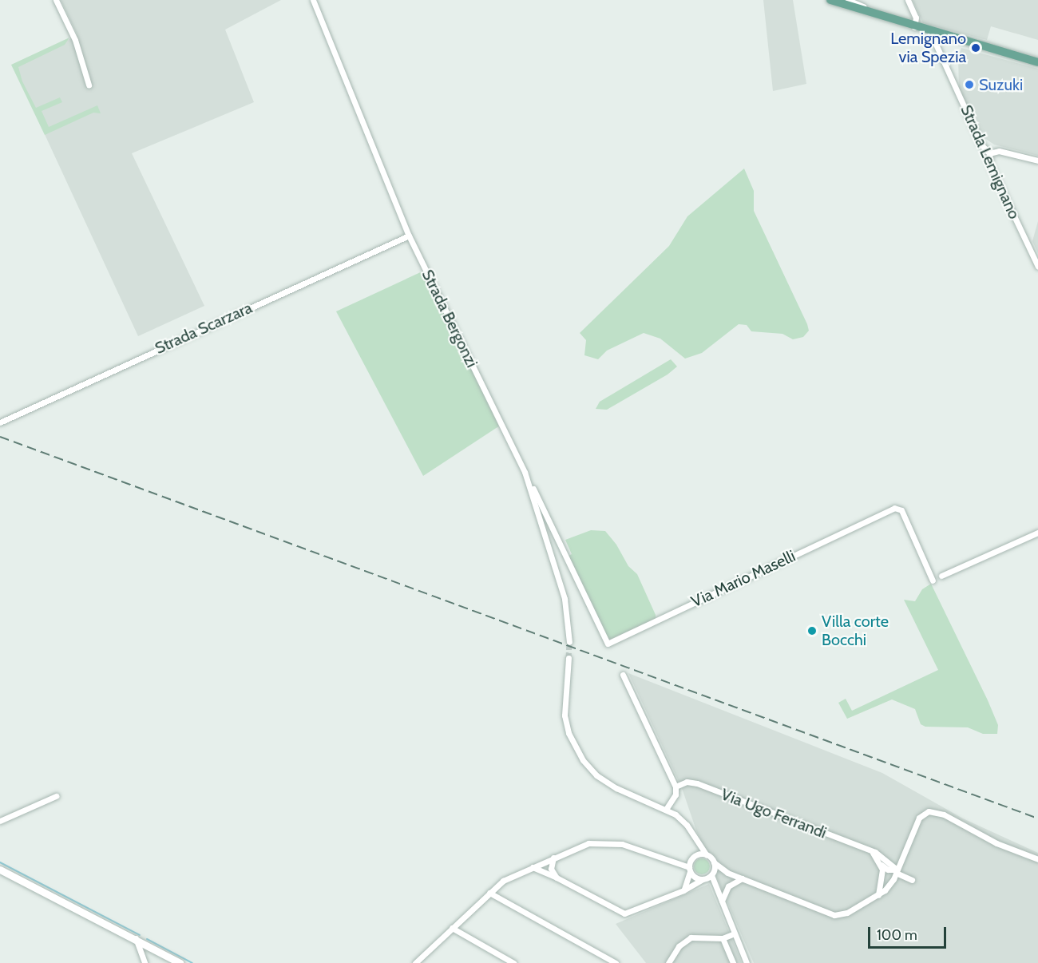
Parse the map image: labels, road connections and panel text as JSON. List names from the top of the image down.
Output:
{
  "streets": {
    "street": [
      "Strada Lemignano",
      "Strada Bergonzi",
      "Strada Scarzara",
      "Via Mario Maselli",
      "Via Ugo Ferrandi"
    ]
  },
  "crossings": [
    ["Strada Bergonzi", "Strada Scarzara"],
    ["Strada Bergonzi", "Via Mario Maselli"]
  ],
  "places": ["Lemignano via Spezia", "Suzuki", "Villa corte Bocchi"],
  "scale_bar": "100 m"
}
